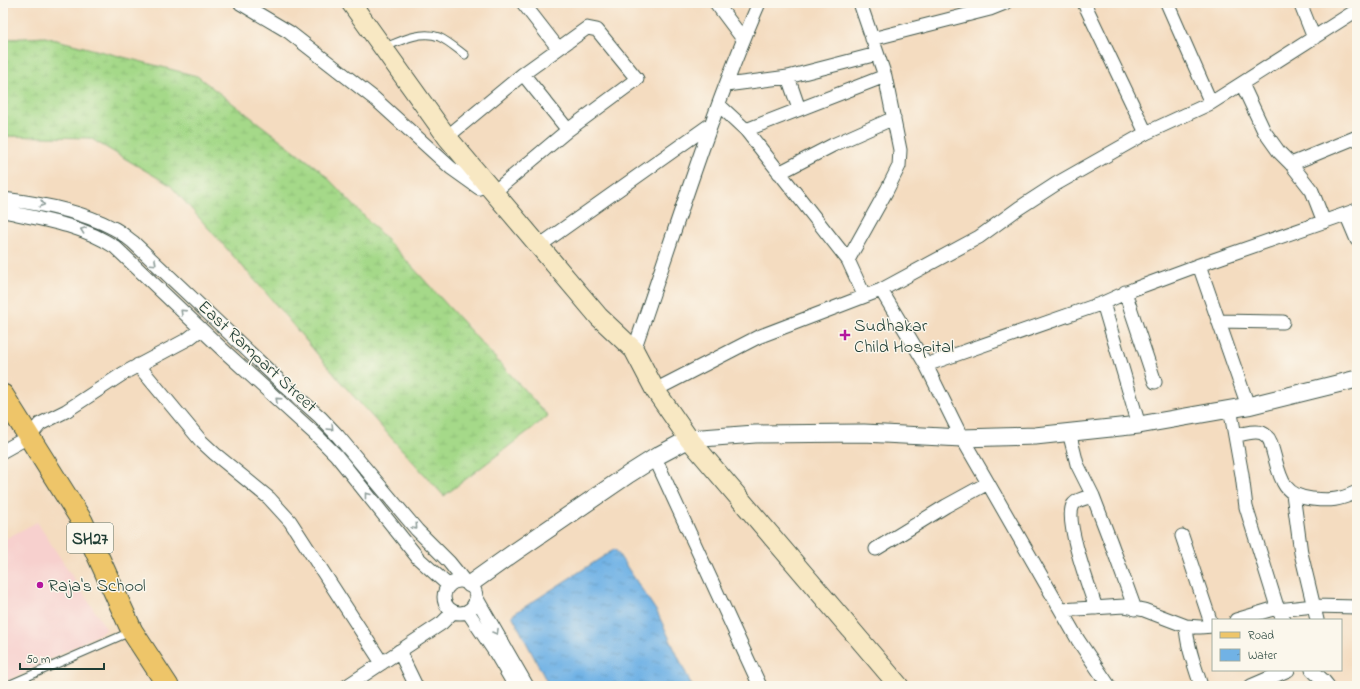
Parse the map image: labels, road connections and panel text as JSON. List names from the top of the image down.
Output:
{
  "streets": {
    "main road": ["SH27"],
    "street": ["East Rampart Street"]
  },
  "places": {
    "health": ["Sudhakar Child Hospital"],
    "other": ["Raja's School"]
  },
  "legend": ["Road", "Water"],
  "scale_bar": "50 m"
}
